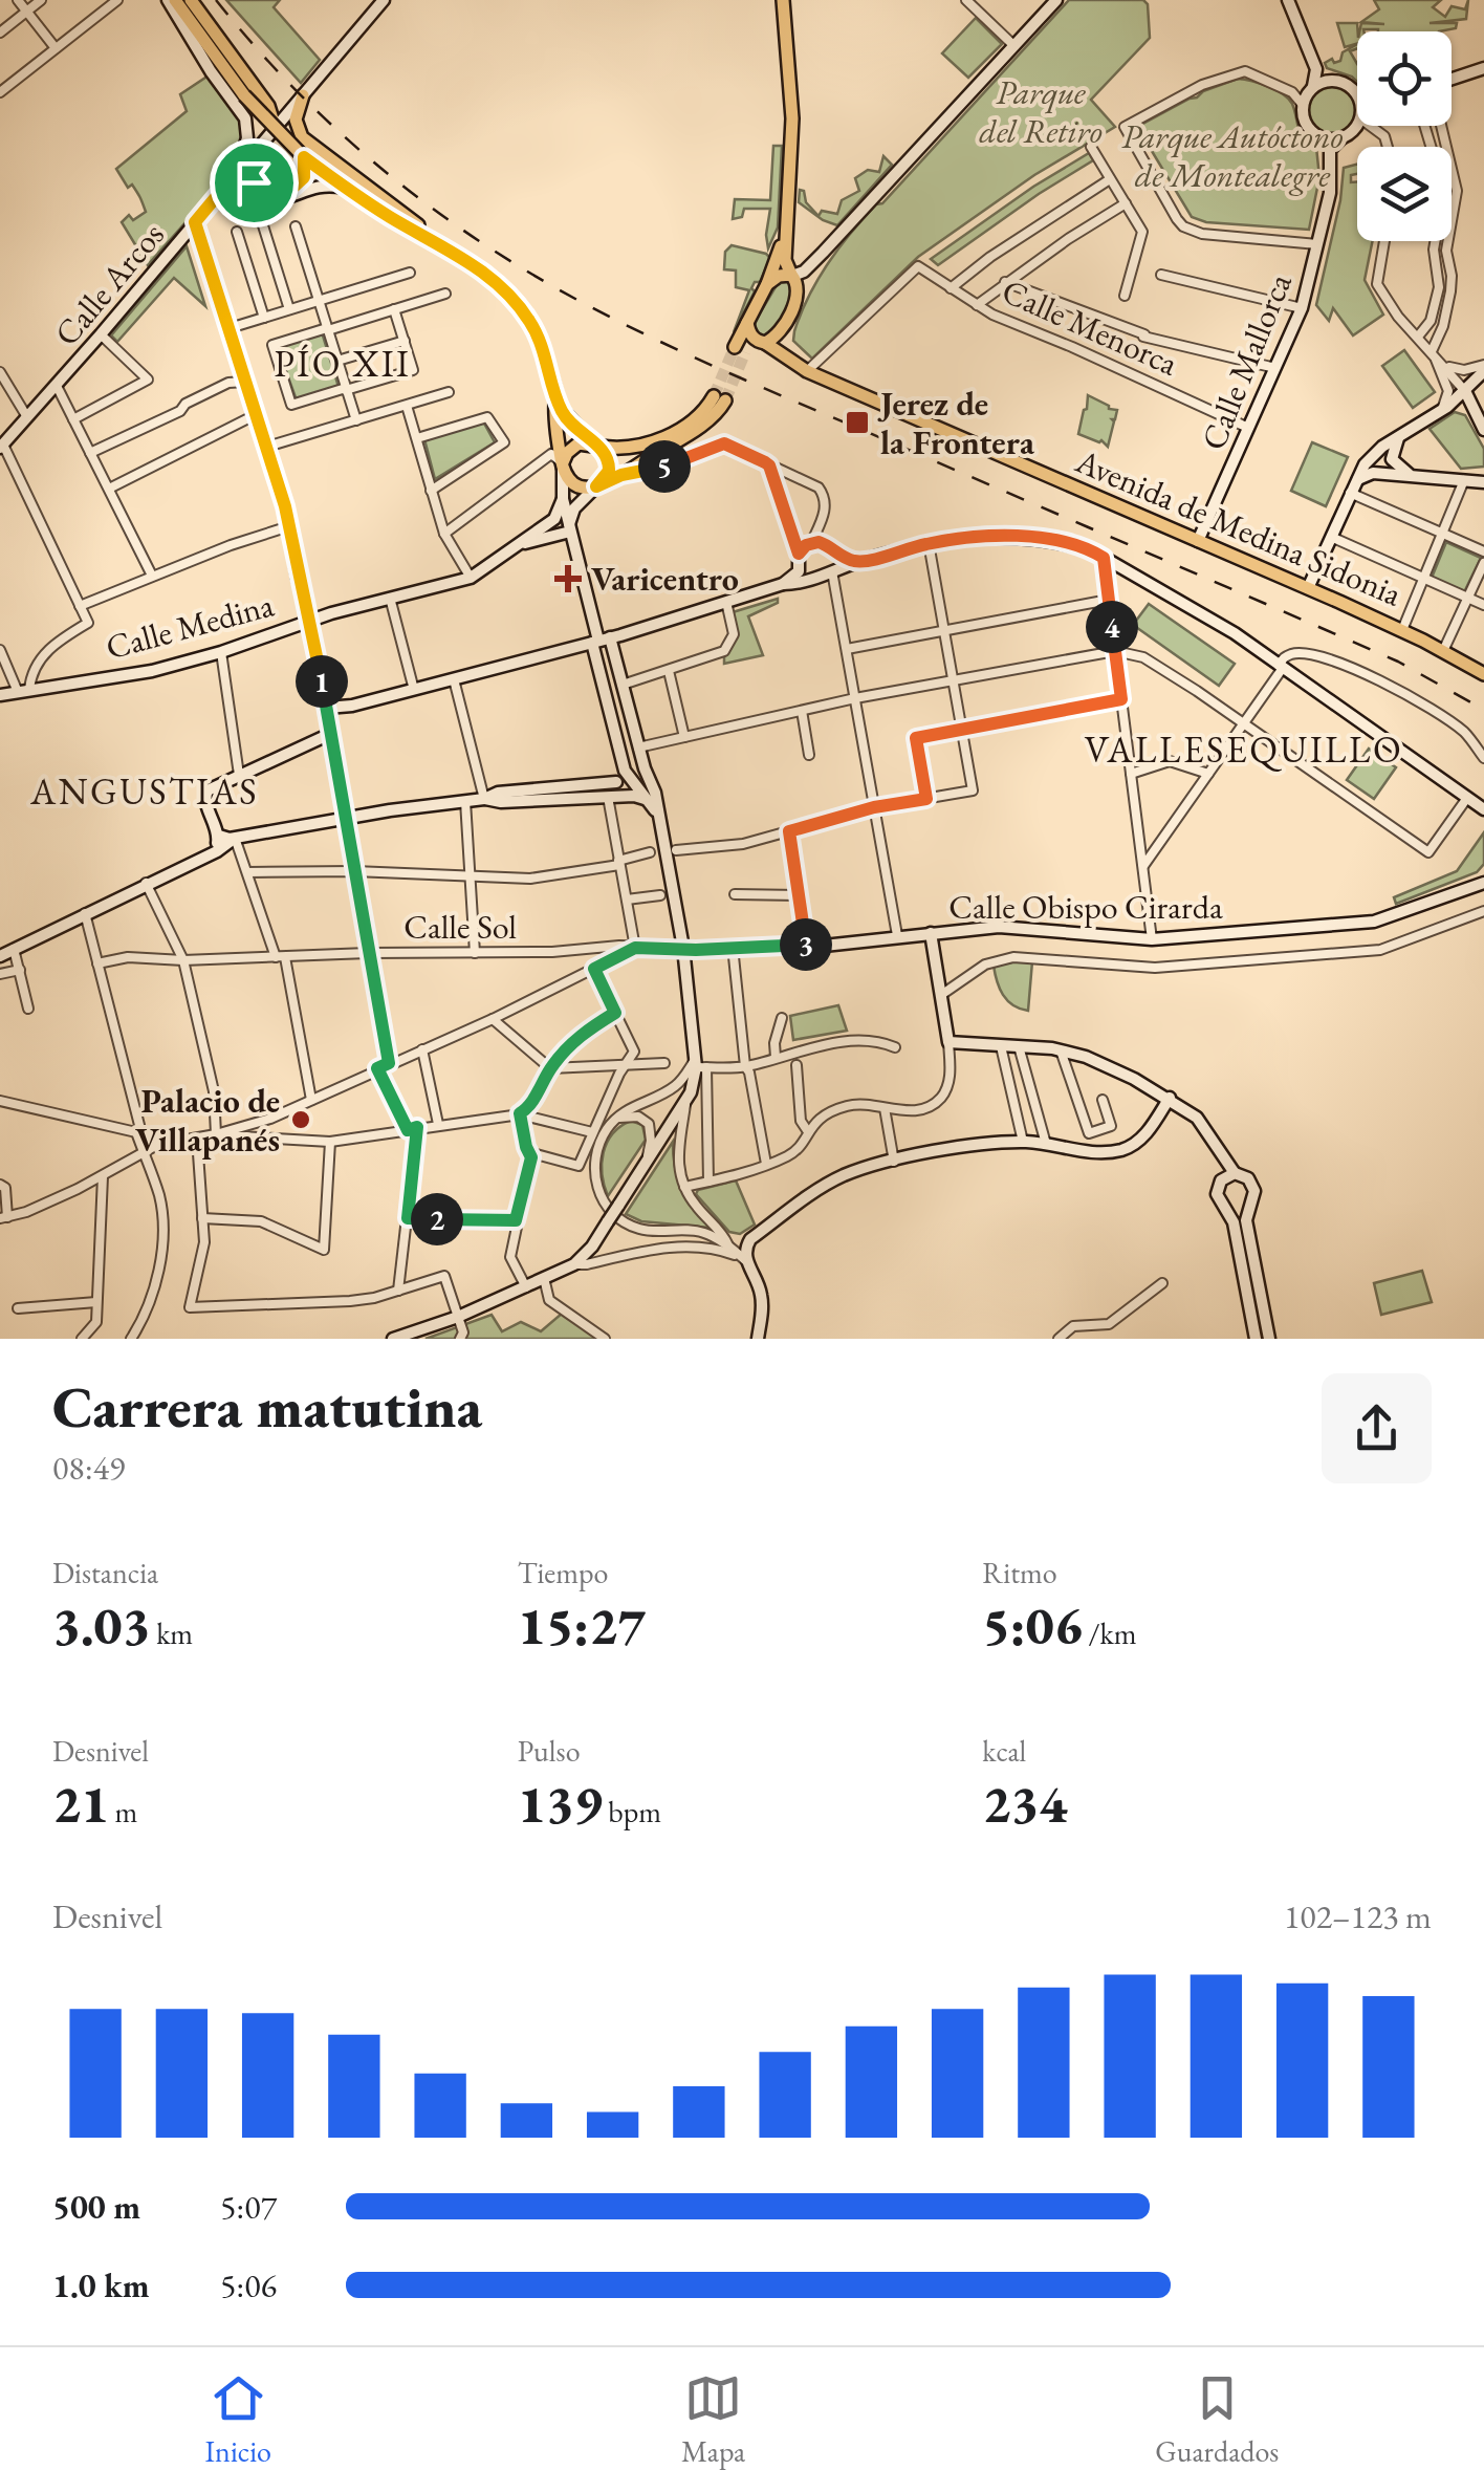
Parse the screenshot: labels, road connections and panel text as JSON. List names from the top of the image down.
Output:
{
  "streets": {
    "main road": ["Avenida de Medina Sidonia"],
    "street": [
      "Calle Arcos",
      "Calle Menorca",
      "Calle Mallorca",
      "Calle Medina",
      "Calle Obispo Cirarda",
      "Calle Sol"
    ]
  },
  "crossings": [
    ["Calle Menorca", "Calle Mallorca"],
    ["Calle Menorca", "Avenida de Medina Sidonia"],
    ["Calle Mallorca", "Avenida de Medina Sidonia"],
    ["Calle Obispo Cirarda", "Calle Sol"]
  ],
  "districts": ["PÍO XII", "VALLESEQUILLO", "ANGUSTIAS"],
  "parks": ["Parque del Retiro", "Parque Autóctono de Montealegre"],
  "places": {
    "transit": ["Jerez de la Frontera"],
    "health": ["Varicentro"],
    "other": ["Palacio de Villapanés"]
  },
  "page": {
    "pins": [
      "5",
      "4",
      "1",
      "3",
      "2"
    ],
    "heading": ["Carrera matutina", "08:49"],
    "stats": [
      ["Distancia", "3.03 km"],
      ["Tiempo", "15:27"],
      ["Ritmo", "5:06 /km"],
      ["Desnivel", "21 m"],
      ["Pulso", "139 bpm"],
      ["kcal", "234"]
    ],
    "chart": ["Desnivel", "102–123 m"],
    "list": [
      {
        "name": "500 m",
        "note": "5:07"
      },
      {
        "name": "1.0 km",
        "note": "5:06"
      }
    ],
    "tabs": ["Inicio", "Mapa", "Guardados"]
  }
}
